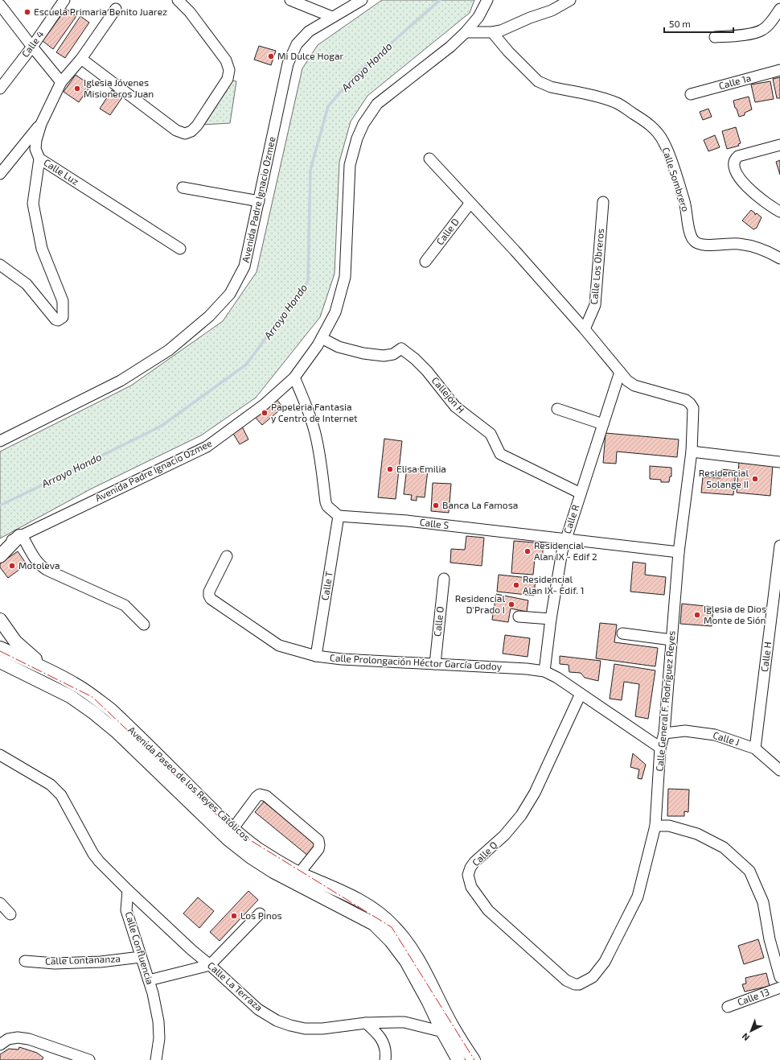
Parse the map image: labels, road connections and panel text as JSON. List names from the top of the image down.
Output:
{
  "streets": {
    "main road": ["Avenida Paseo de los Reyes Católicos"],
    "street": [
      "Calle 4",
      "Calle 1a",
      "Calle Luz",
      "Calle Sombrero",
      "Avenida Padre Ignacio Ozmee",
      "Calle D",
      "Calle Los Obreros",
      "Callejón H",
      "Calle R",
      "Calle S",
      "Calle T",
      "Calle O",
      "Calle H",
      "Calle Prolongación Héctor García Godoy",
      "Calle General F. Rodríguez Reyes",
      "Calle J",
      "Calle Q",
      "Calle Confluencia",
      "Calle Lontananza",
      "Calle La Terraza",
      "Calle 13"
    ]
  },
  "crossings": [
    ["Avenida Padre Ignacio Ozmee", "Callejón H"],
    ["Callejón H", "Calle R"],
    ["Calle R", "Calle S"],
    ["Calle R", "Calle Prolongación Héctor García Godoy"],
    ["Calle R", "Calle General F. Rodríguez Reyes"],
    ["Calle S", "Calle T"],
    ["Calle S", "Calle General F. Rodríguez Reyes"],
    ["Calle T", "Calle Prolongación Héctor García Godoy"],
    ["Calle O", "Calle Prolongación Héctor García Godoy"],
    ["Calle H", "Calle J"],
    ["Calle Prolongación Héctor García Godoy", "Calle General F. Rodríguez Reyes"],
    ["Calle Prolongación Héctor García Godoy", "Calle Q"],
    ["Calle General F. Rodríguez Reyes", "Calle J"],
    ["Calle General F. Rodríguez Reyes", "Calle Q"],
    ["Avenida Paseo de los Reyes Católicos", "Calle La Terraza"],
    ["Calle Confluencia", "Calle Lontananza"],
    ["Calle Confluencia", "Calle La Terraza"]
  ],
  "water": ["Arroyo Hondo"],
  "places": [
    "Escuela Primaria Benito Juarez",
    "Mi Dulce Hogar",
    "Iglesia Jóvenes Misioneros Juan",
    "Papeleria Fantasia y Centro de Internet",
    "Elisa Emilia",
    "Residencial Solange II",
    "Banca La Famosa",
    "Residencial Alan IX - Edif 2",
    "Motoleva",
    "Residencial Alan IX- Edif. 1",
    "Residencial D'Prado I",
    "Iglesia de Dios Monte de Sión",
    "Los Pinos"
  ],
  "scale_bar": "50 m",
  "north": "bottom left"
}
